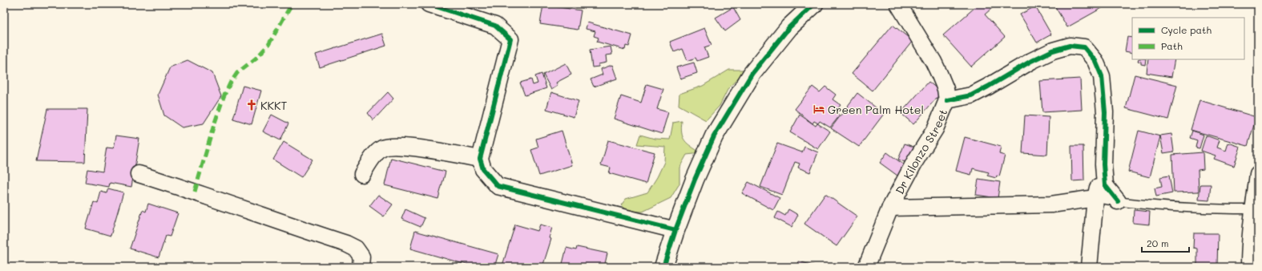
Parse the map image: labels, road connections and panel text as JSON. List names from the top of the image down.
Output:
{
  "streets": {
    "street": ["Dr Kilonzo Street"]
  },
  "places": {
    "church": ["KKKT"],
    "hotel": ["Green Palm Hotel"]
  },
  "legend": ["Cycle path", "Path"],
  "scale_bar": "20 m"
}
